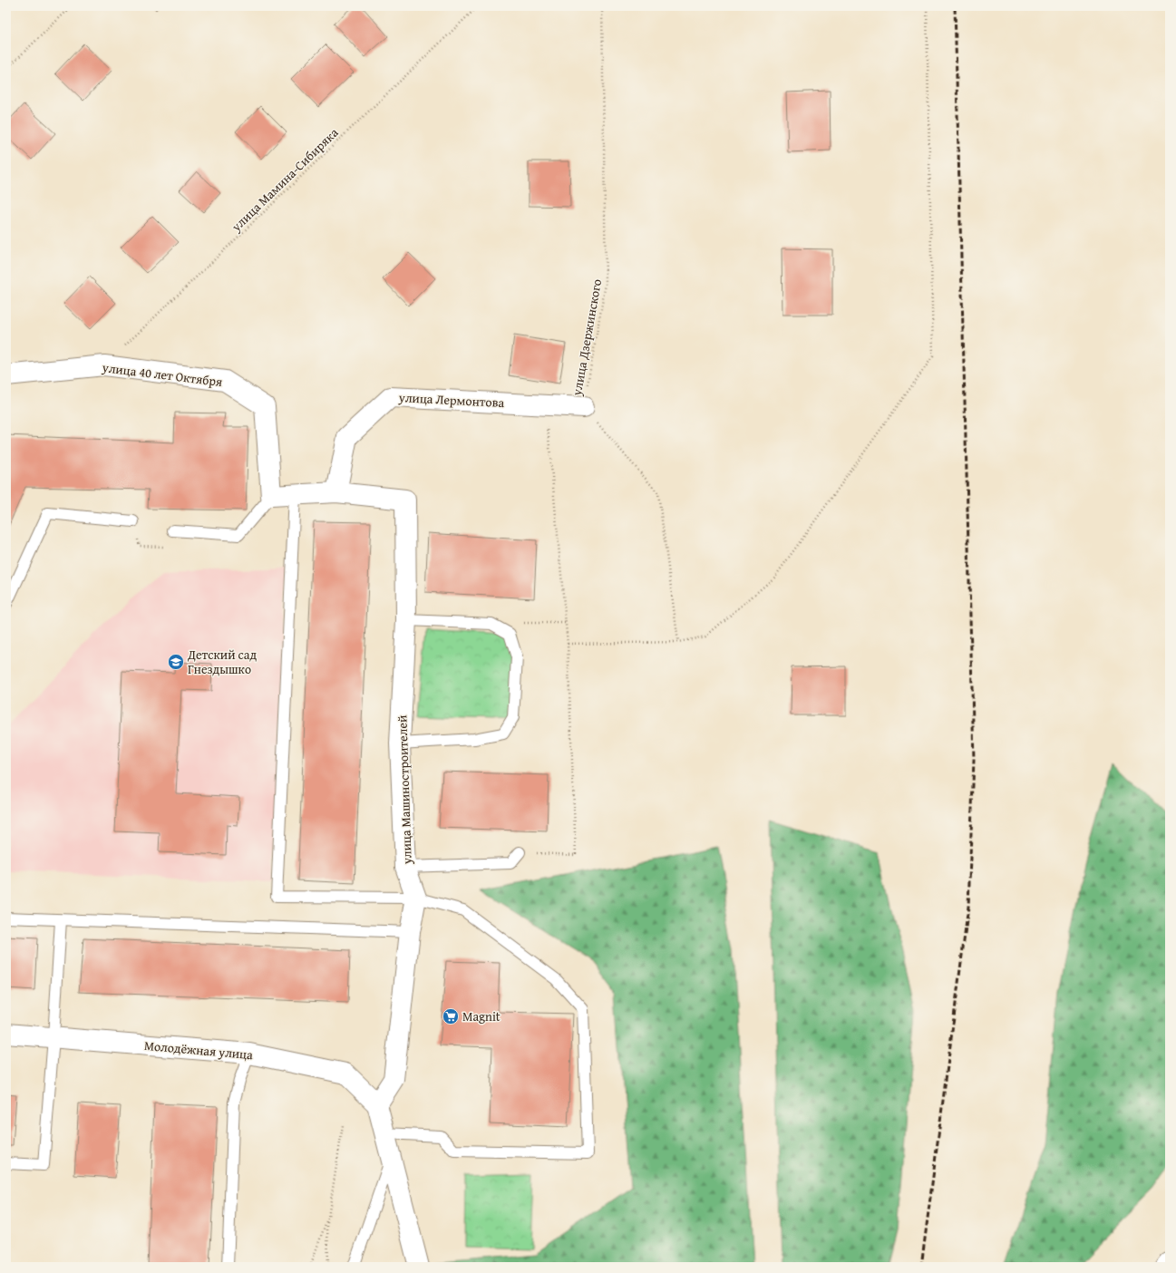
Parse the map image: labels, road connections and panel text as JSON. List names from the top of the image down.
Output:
{
  "streets": {
    "street": [
      "улица 40 лет Октября",
      "улица Лермонтова",
      "улица Машиностроителей",
      "Молодёжная улица"
    ],
    "path": ["улица Мамина-Сибиряка", "улица Дзержинского"]
  },
  "crossings": [
    ["улица Мамина-Сибиряка", "улица 40 лет Октября"],
    ["улица Дзержинского", "улица Лермонтова"],
    ["улица Лермонтова", "улица Машиностроителей"],
    ["улица Машиностроителей", "Молодёжная улица"]
  ],
  "places": {
    "school or university": ["Детский сад Гнездышко"],
    "supermarket": ["Magnit"]
  }
}
